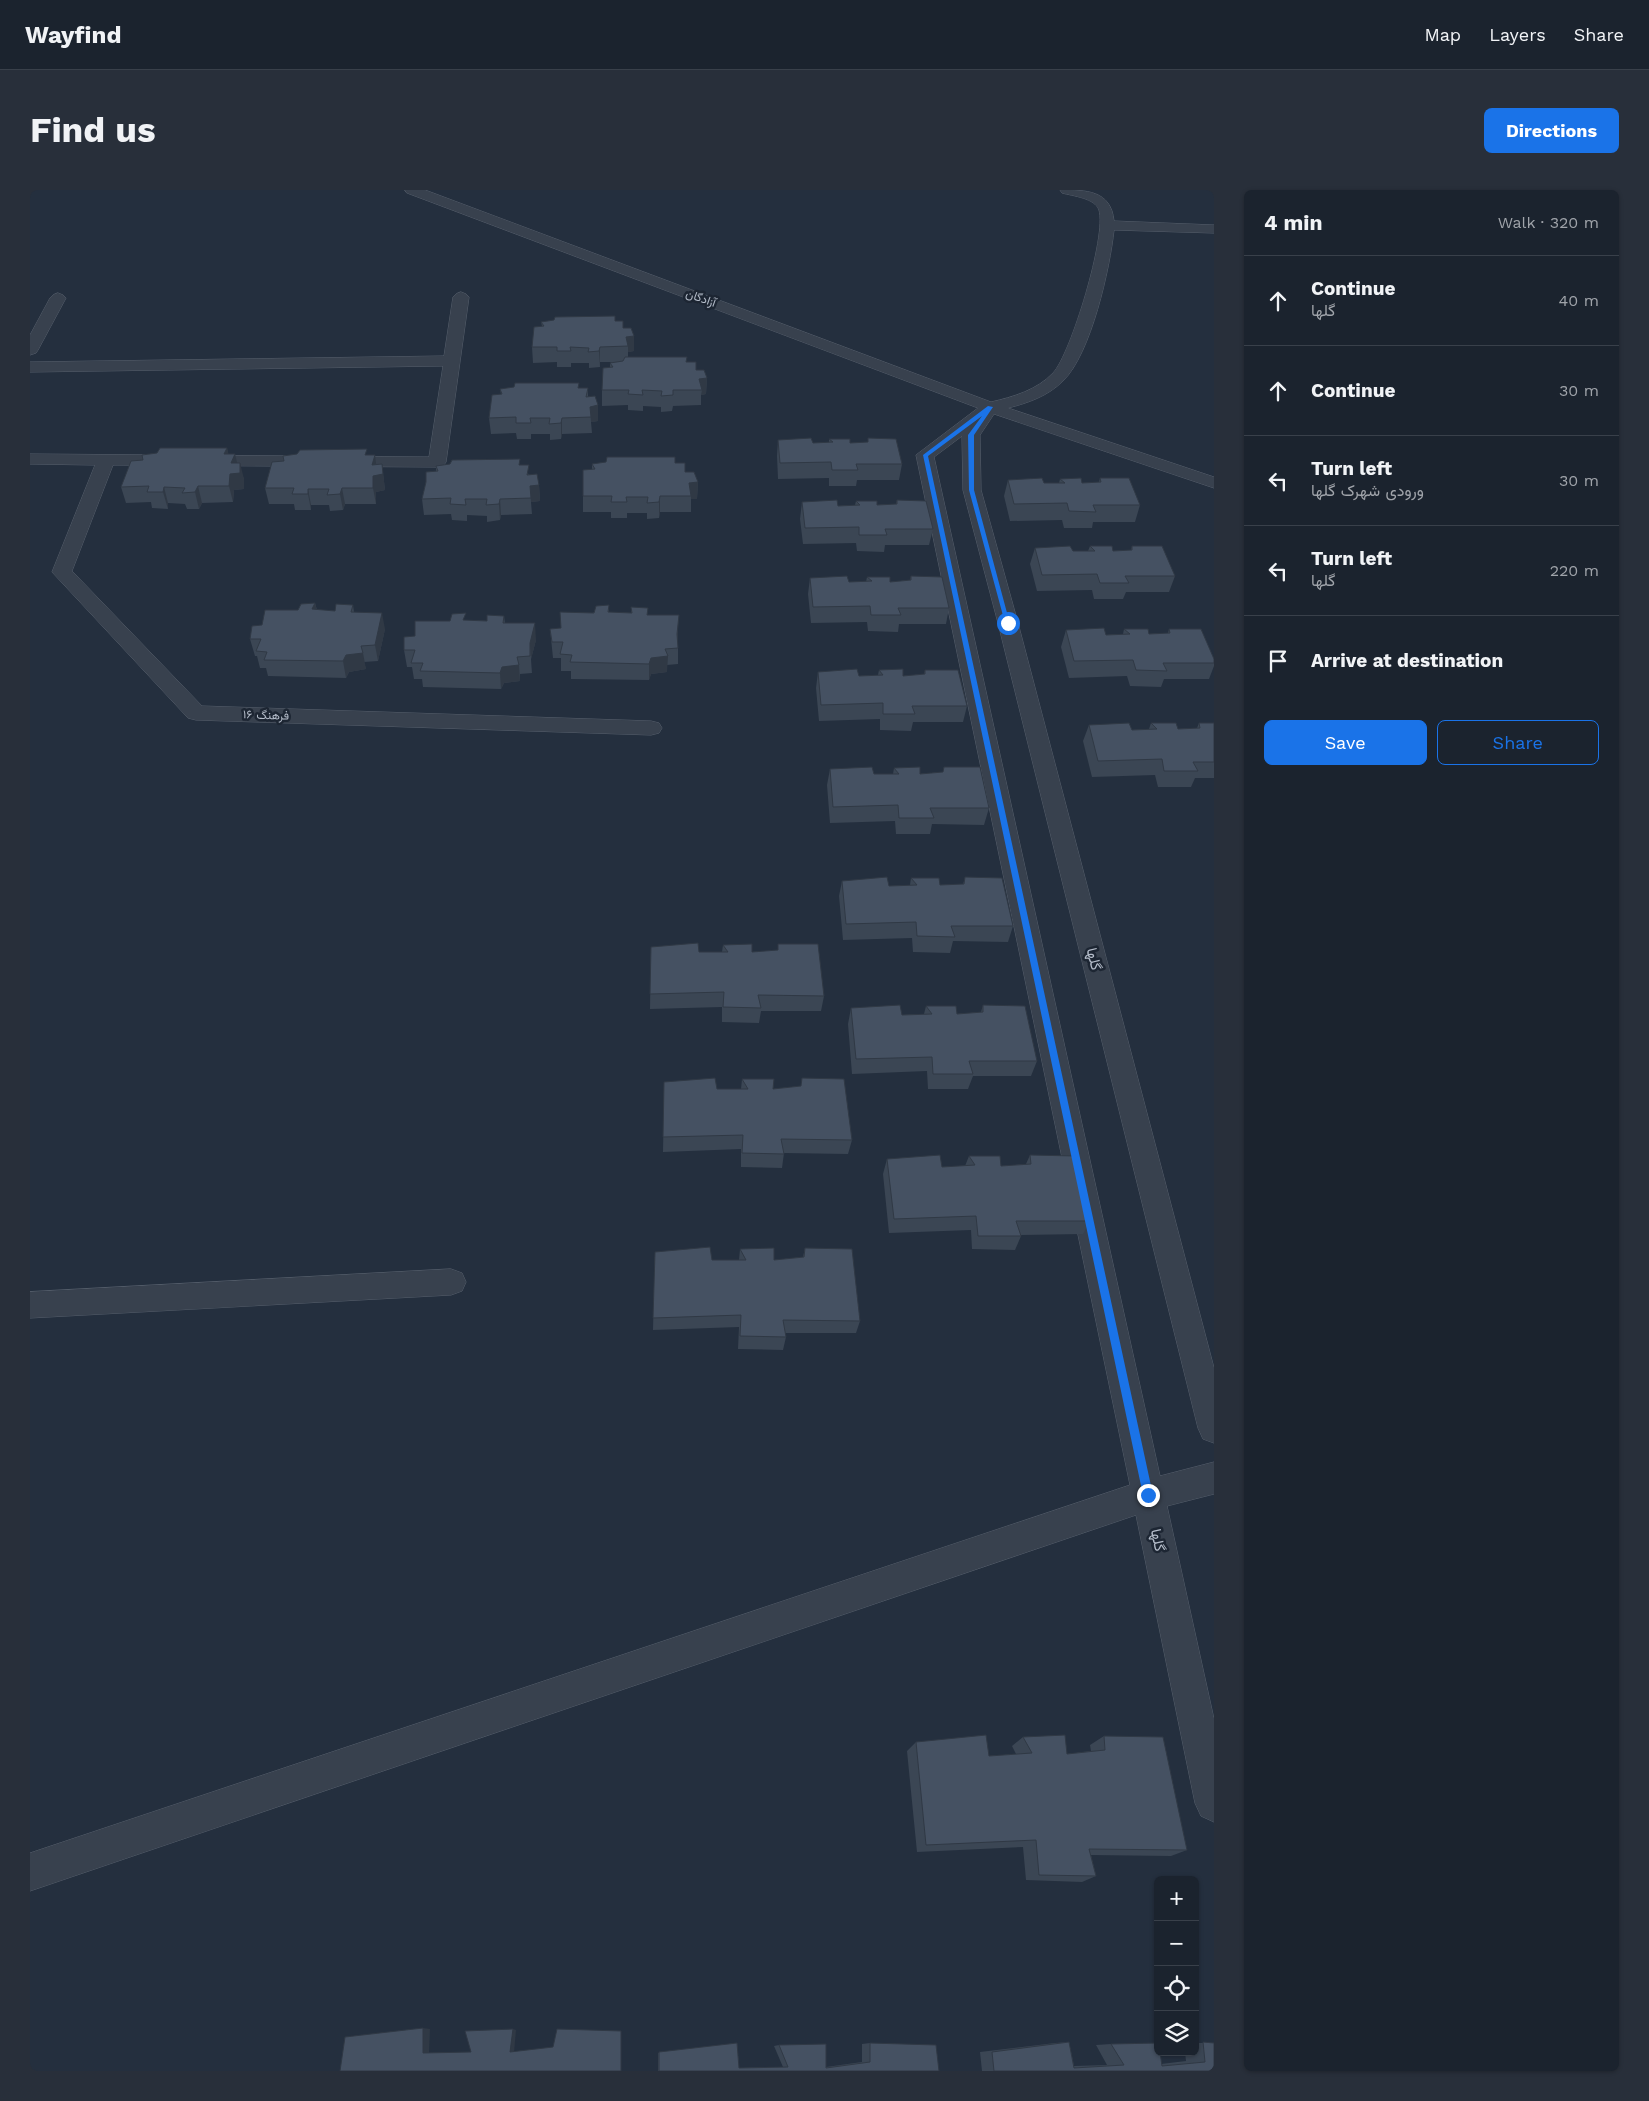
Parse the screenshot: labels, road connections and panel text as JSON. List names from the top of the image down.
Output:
{
  "streets": {
    "street": ["آزادگان", "فرهنگ ۱۶", "گلها"]
  },
  "crossings": [
    ["آزادگان", "گلها"]
  ],
  "page": {
    "header": "Wayfind",
    "nav": ["Map", "Layers", "Share"],
    "buttons": [
      "Directions",
      ["Save", "Share"]
    ],
    "title": "Find us",
    "heading": ["4 min", "Walk · 320 m"],
    "list": [
      ["Continue", "گلها", "40 m"],
      ["Continue", "30 m"],
      ["Turn left", "ورودی شهرک گلها", "30 m"],
      ["Turn left", "گلها", "220 m"],
      "Arrive at destination"
    ],
    "map_buttons": ["+", "−"]
  }
}
